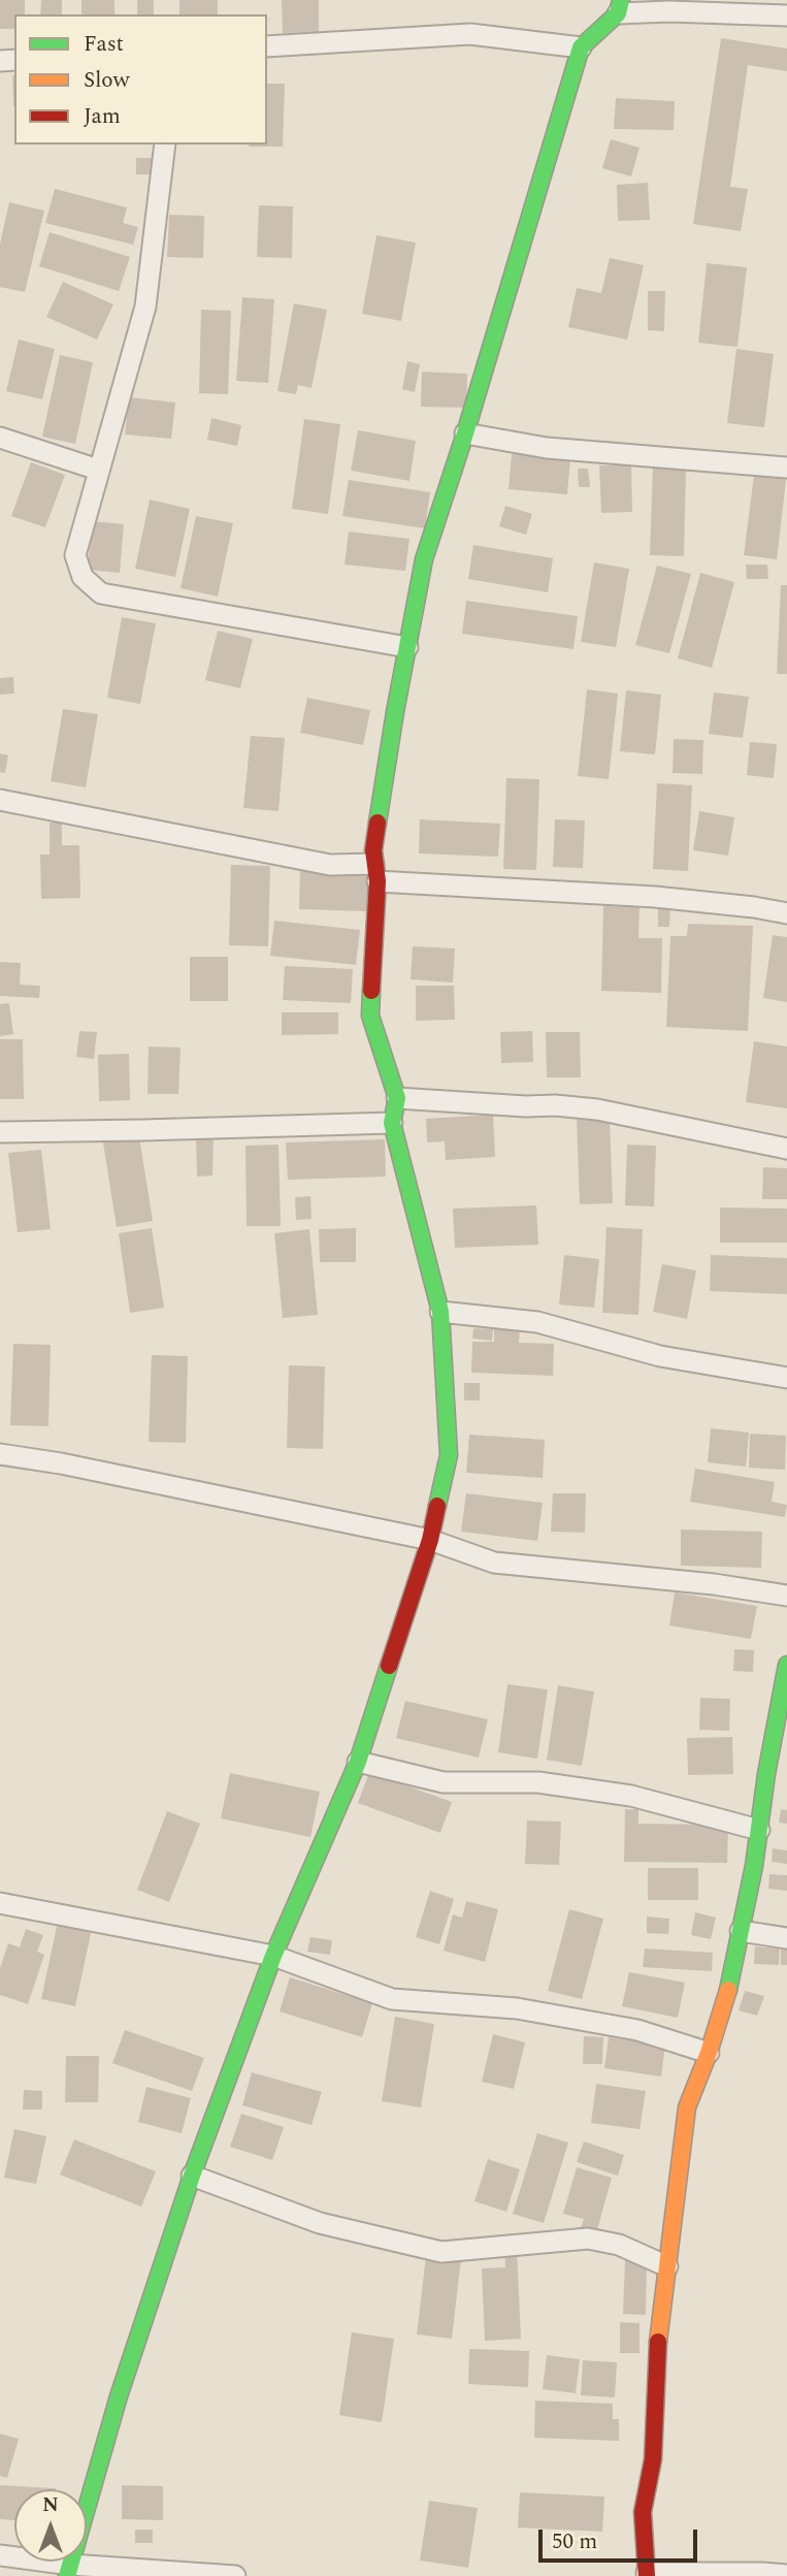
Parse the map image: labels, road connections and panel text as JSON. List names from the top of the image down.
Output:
{
  "legend": ["Fast", "Slow", "Jam"],
  "scale_bar": "50 m",
  "north": "top"
}
